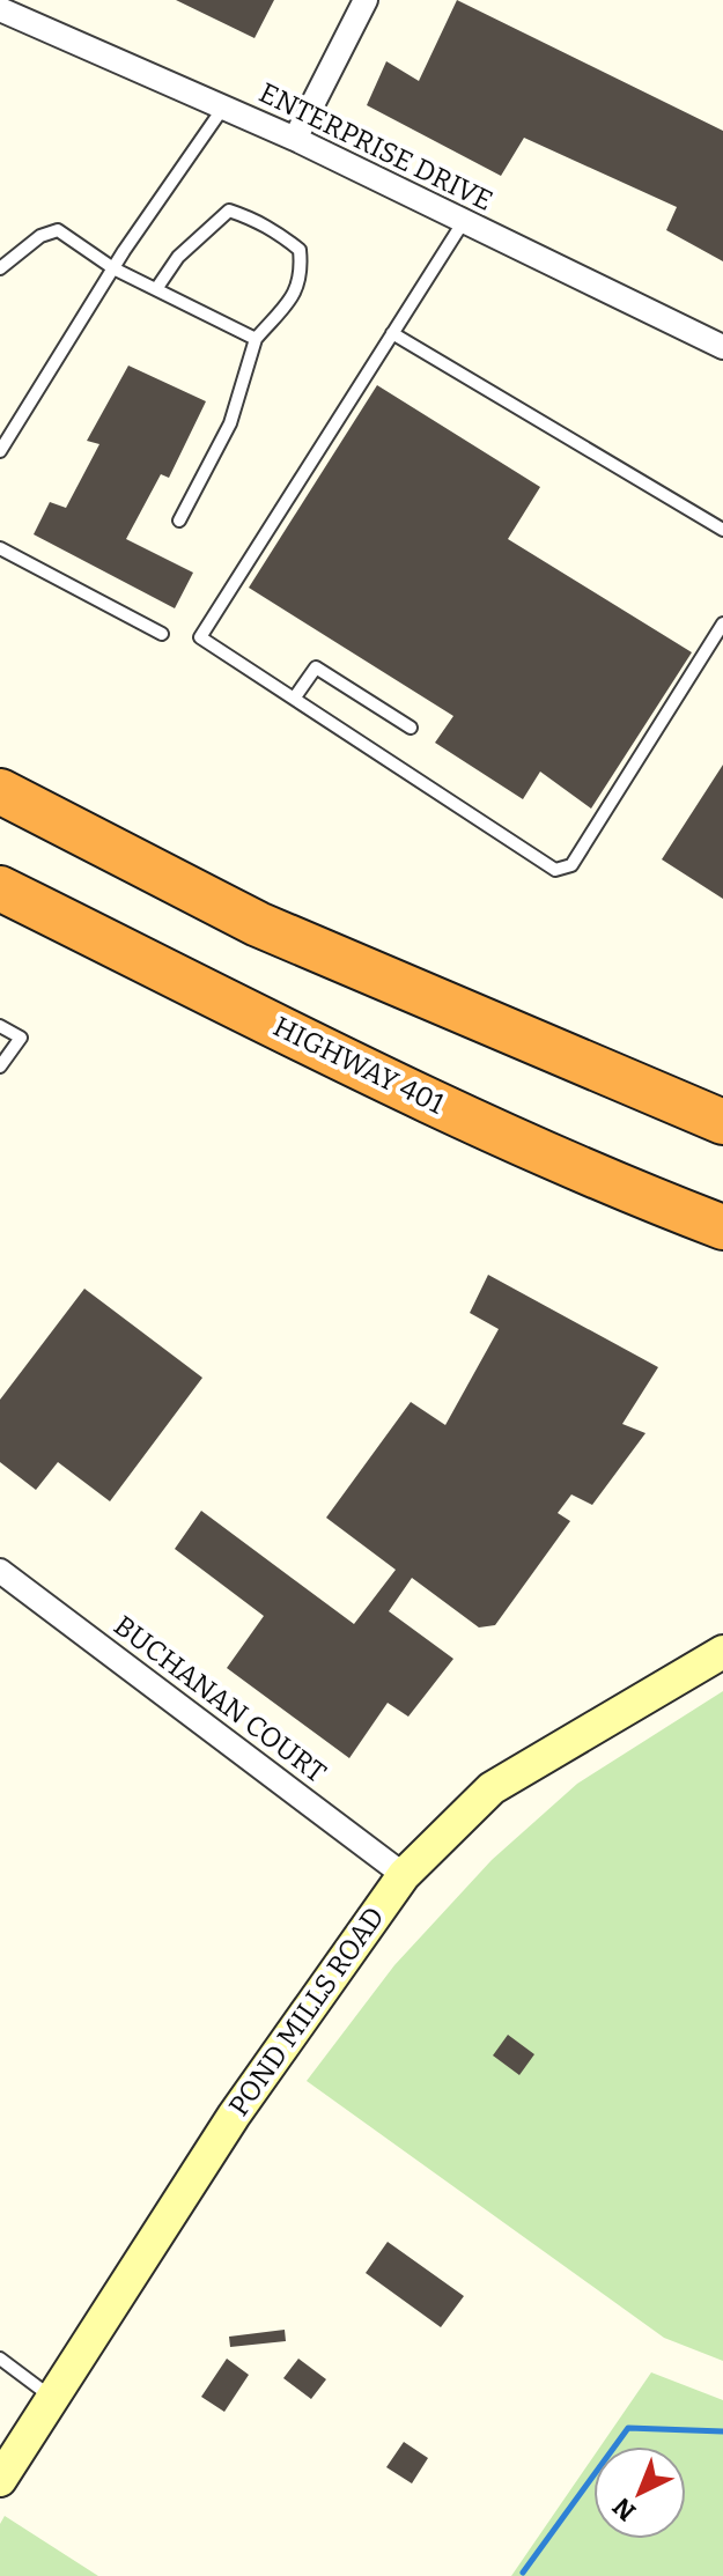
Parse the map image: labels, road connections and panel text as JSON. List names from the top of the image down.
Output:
{
  "streets": {
    "highway": ["HIGHWAY 401"],
    "main road": ["POND MILLS ROAD"],
    "street": ["ENTERPRISE DRIVE", "BUCHANAN COURT"]
  },
  "crossings": [
    ["BUCHANAN COURT", "POND MILLS ROAD"]
  ],
  "north": "bottom left"
}
